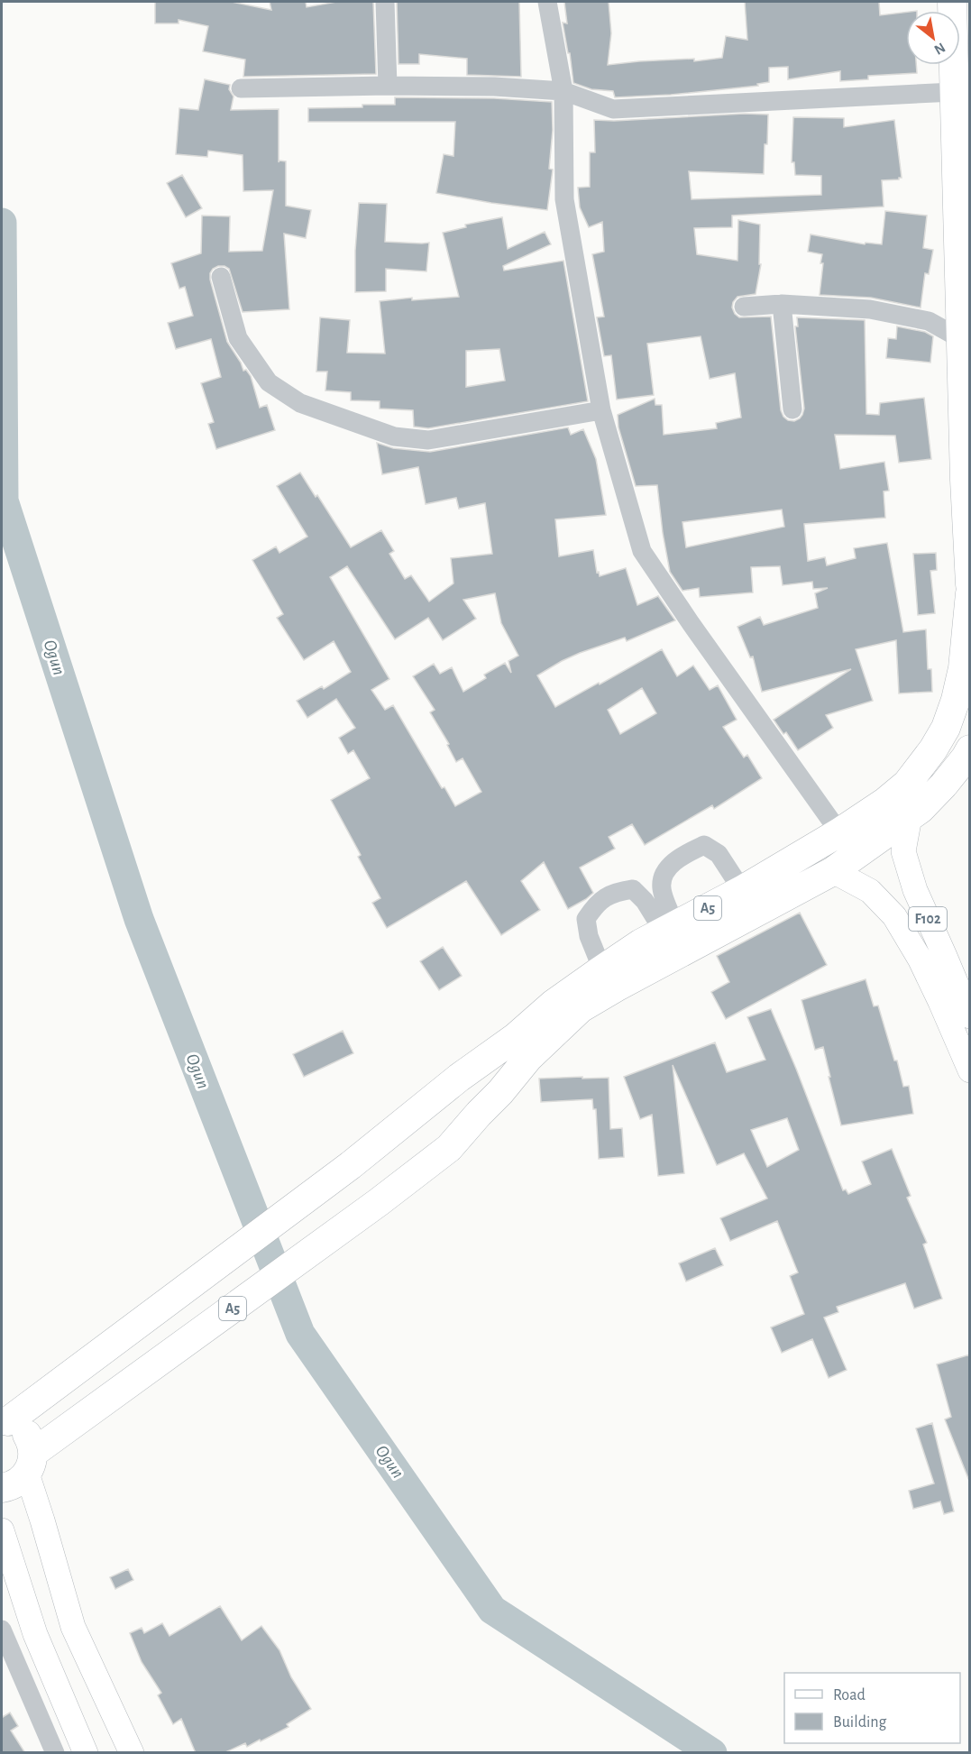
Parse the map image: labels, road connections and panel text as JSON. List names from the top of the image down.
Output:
{
  "streets": {
    "highway": ["A5"],
    "main road": ["F102"]
  },
  "crossings": [
    ["A5", "F102"]
  ],
  "water": ["Ogun"],
  "legend": ["Road", "Building"],
  "north": "bottom right"
}
